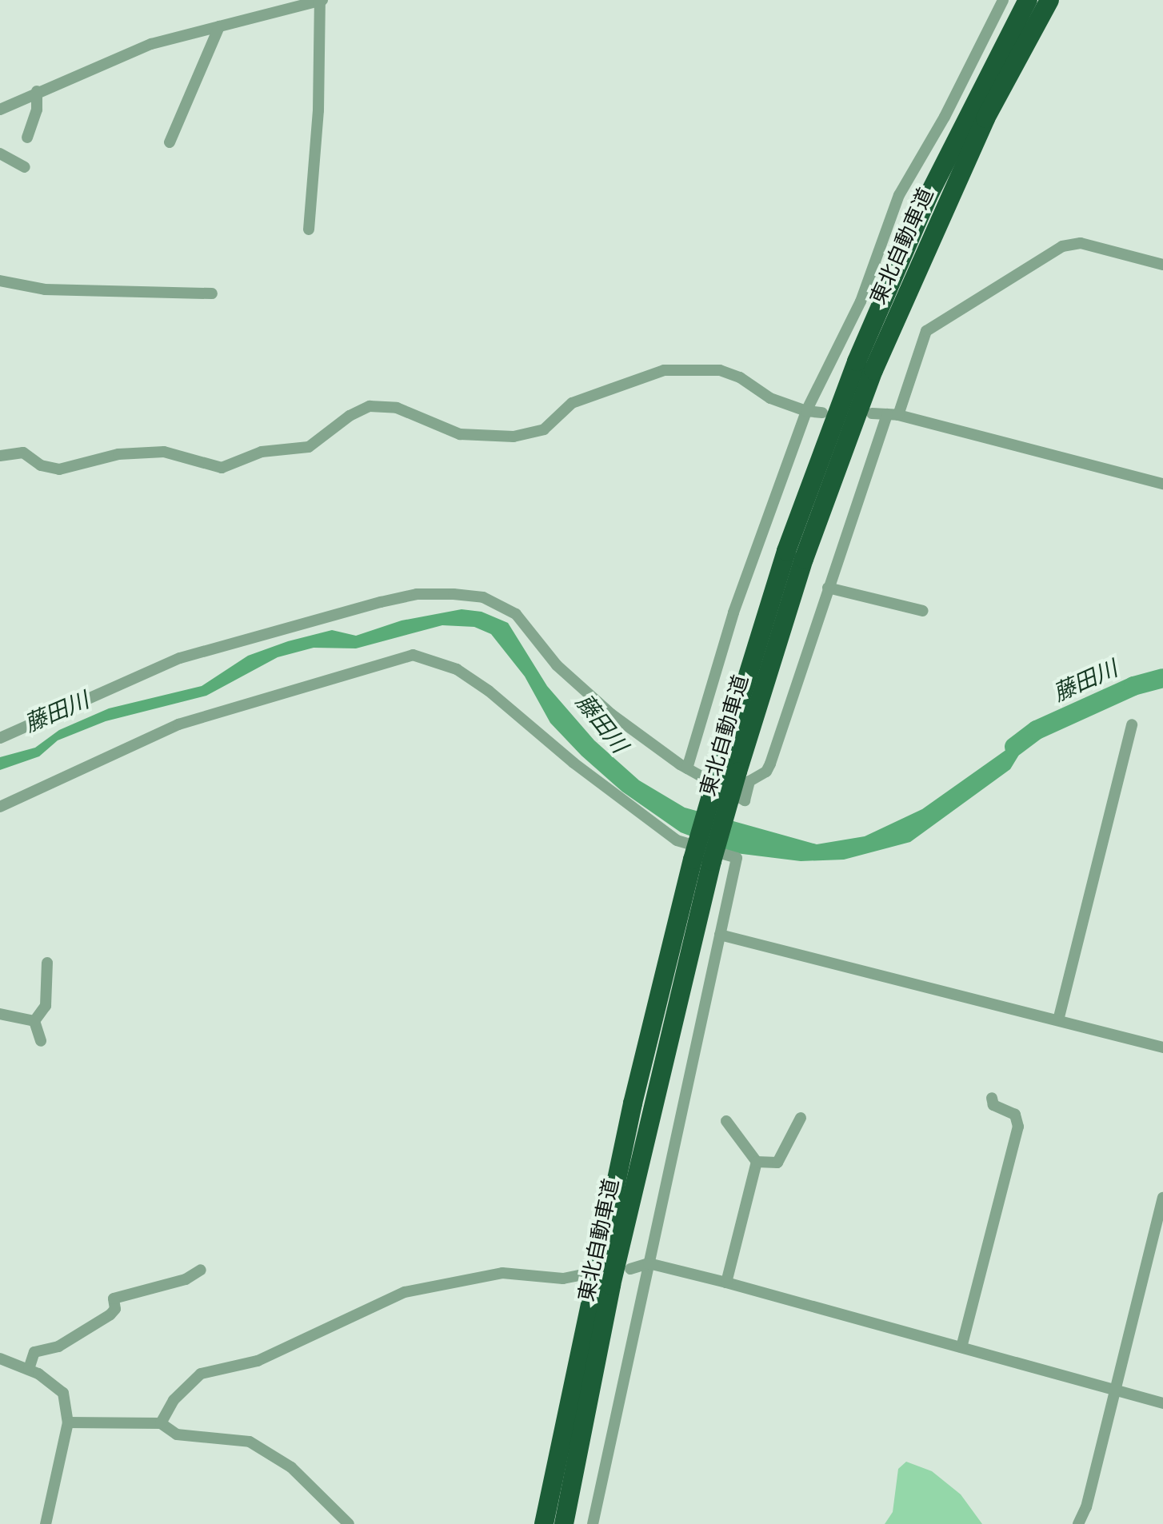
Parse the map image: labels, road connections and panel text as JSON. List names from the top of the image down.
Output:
{
  "streets": {
    "highway": ["東北自動車道"]
  },
  "water": ["藤田川"]
}
